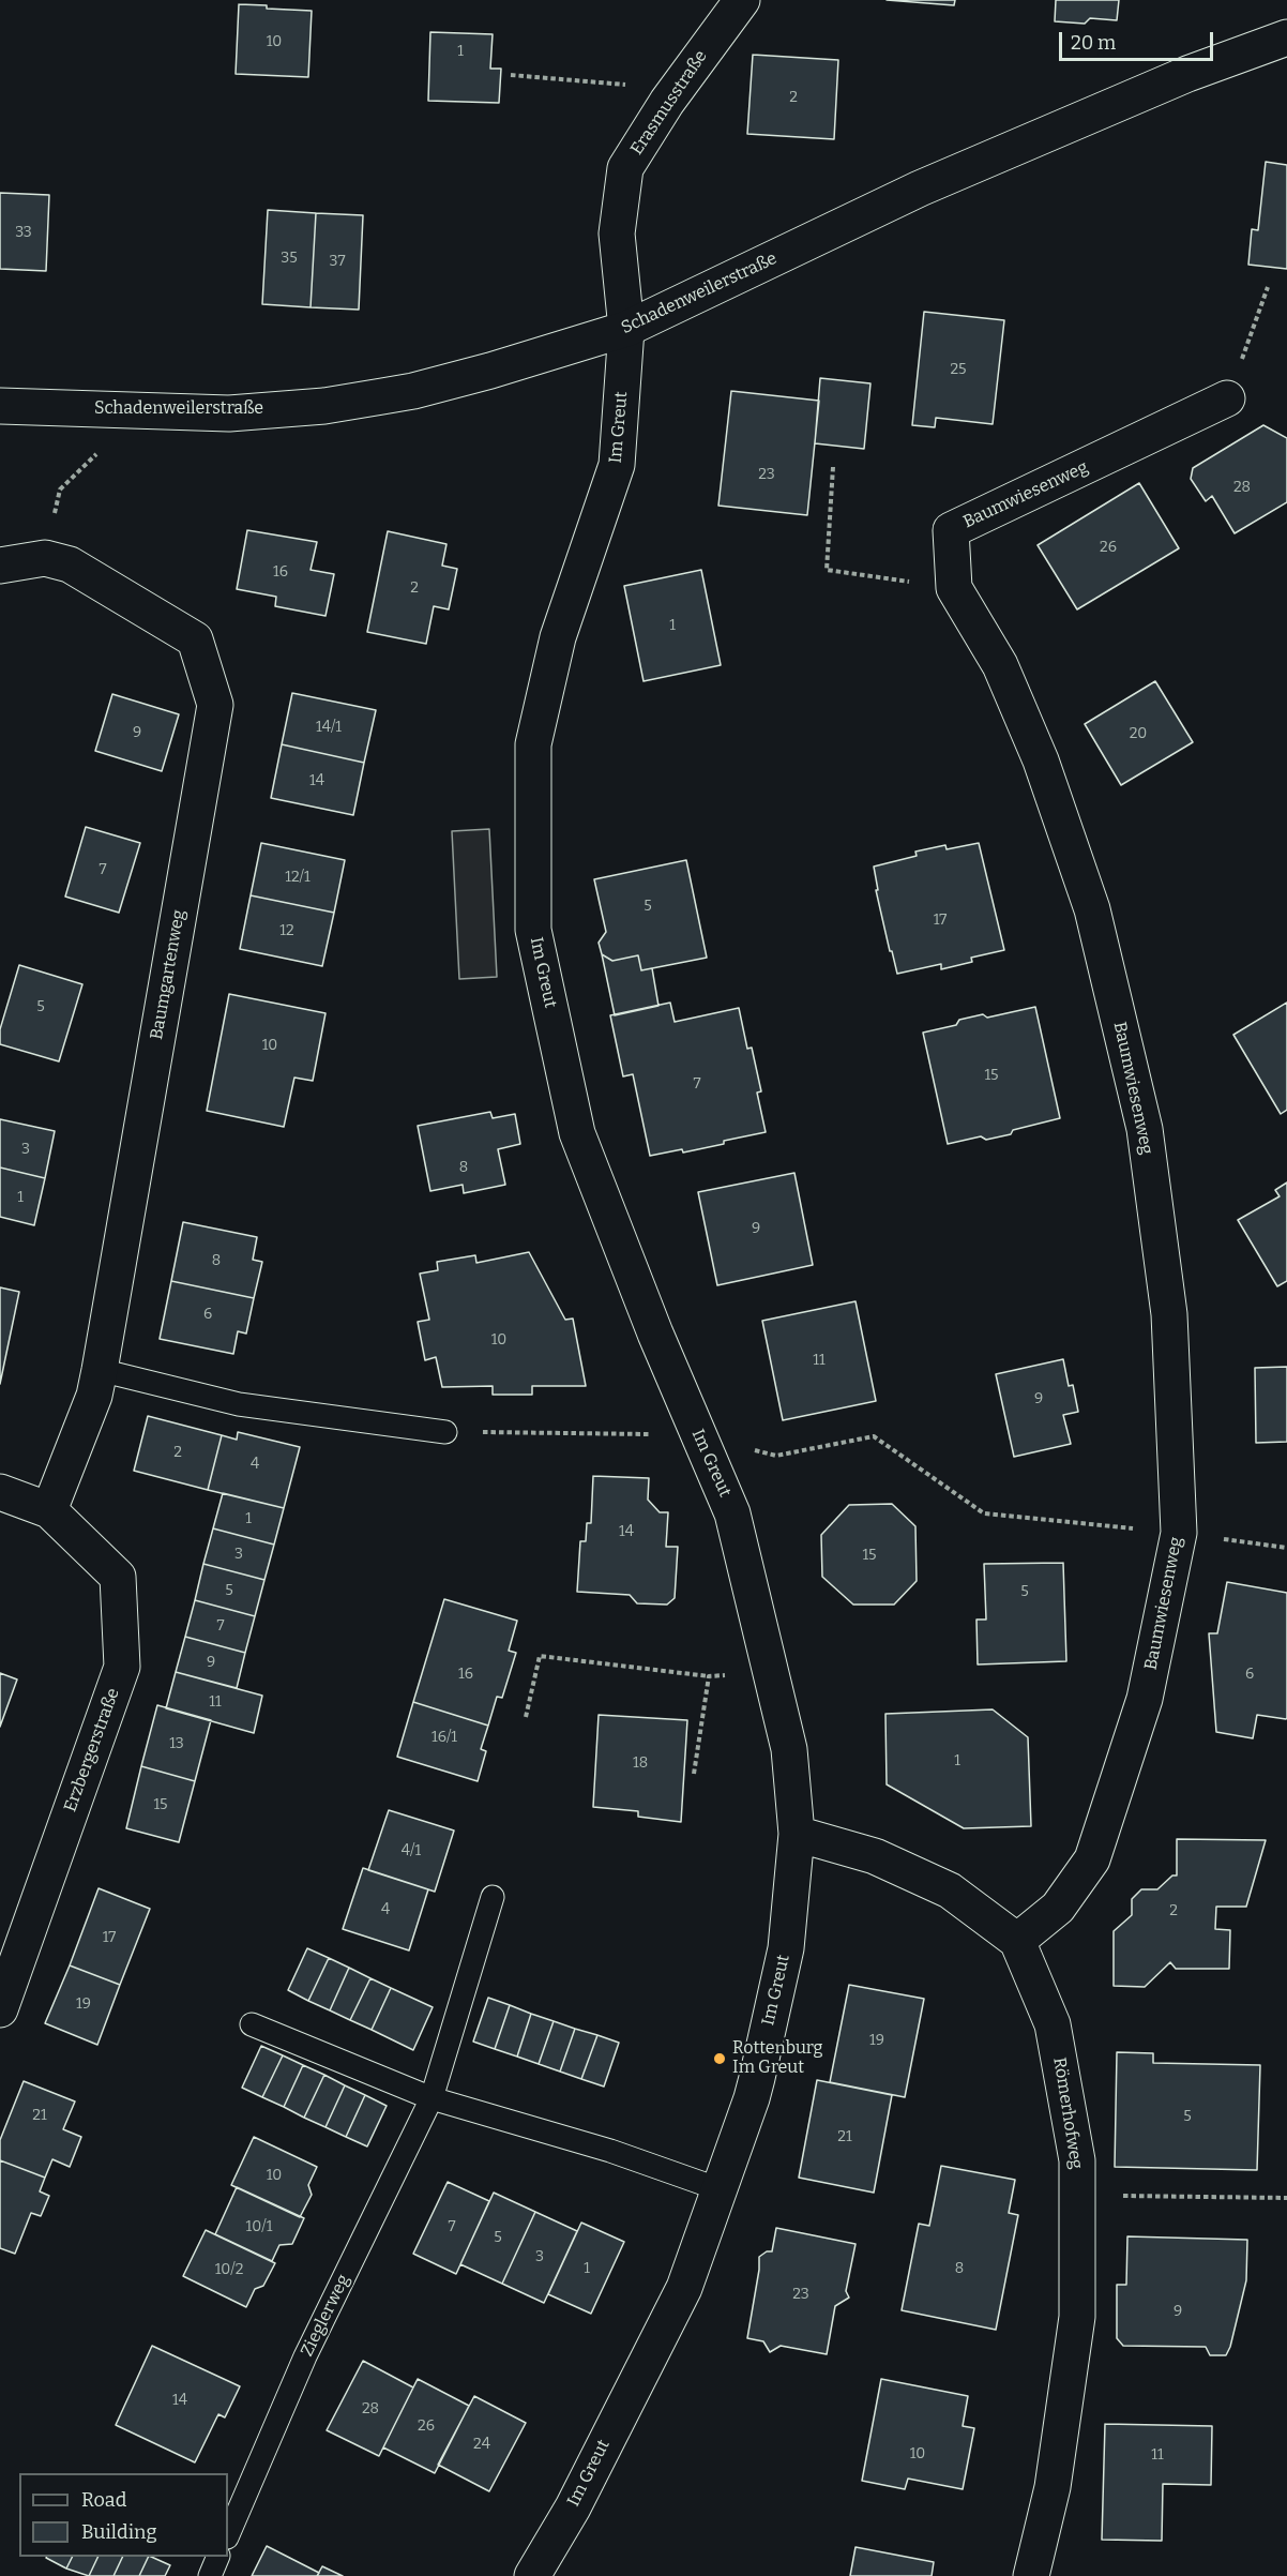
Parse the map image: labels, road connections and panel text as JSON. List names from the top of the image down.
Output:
{
  "streets": {
    "street": [
      "Erasmusstraße",
      "Schadenweilerstraße",
      "Im Greut",
      "Baumwiesenweg",
      "Baumgartenweg",
      "Erzbergerstraße",
      "Römerhofweg"
    ],
    "lane": ["Zieglerweg"]
  },
  "crossings": [
    ["Erasmusstraße", "Schadenweilerstraße"],
    ["Erasmusstraße", "Im Greut"],
    ["Schadenweilerstraße", "Im Greut"],
    ["Baumwiesenweg", "Römerhofweg"],
    ["Baumgartenweg", "Erzbergerstraße"]
  ],
  "places": ["Rottenburg Im Greut"],
  "house_numbers": [
    "10",
    "1",
    "2",
    "33",
    "35",
    "37",
    "25",
    "23",
    "28",
    "26",
    "16",
    "2",
    "1",
    "14/1",
    "9",
    "20",
    "14",
    "7",
    "12/1",
    "5",
    "17",
    "12",
    "5",
    "10",
    "15",
    "7",
    "3",
    "8",
    "1",
    "9",
    "8",
    "6",
    "10",
    "11",
    "9",
    "2",
    "4",
    "1",
    "14",
    "3",
    "15",
    "5",
    "5",
    "7",
    "9",
    "16",
    "6",
    "11",
    "16/1",
    "13",
    "1",
    "18",
    "15",
    "4/1",
    "4",
    "2",
    "17",
    "19",
    "19",
    "21",
    "5",
    "21",
    "10",
    "10/1",
    "7",
    "5",
    "3",
    "1",
    "8",
    "10/2",
    "23",
    "9",
    "14",
    "28",
    "26",
    "24",
    "10",
    "11"
  ],
  "legend": ["Road", "Building"],
  "scale_bar": "20 m"
}
